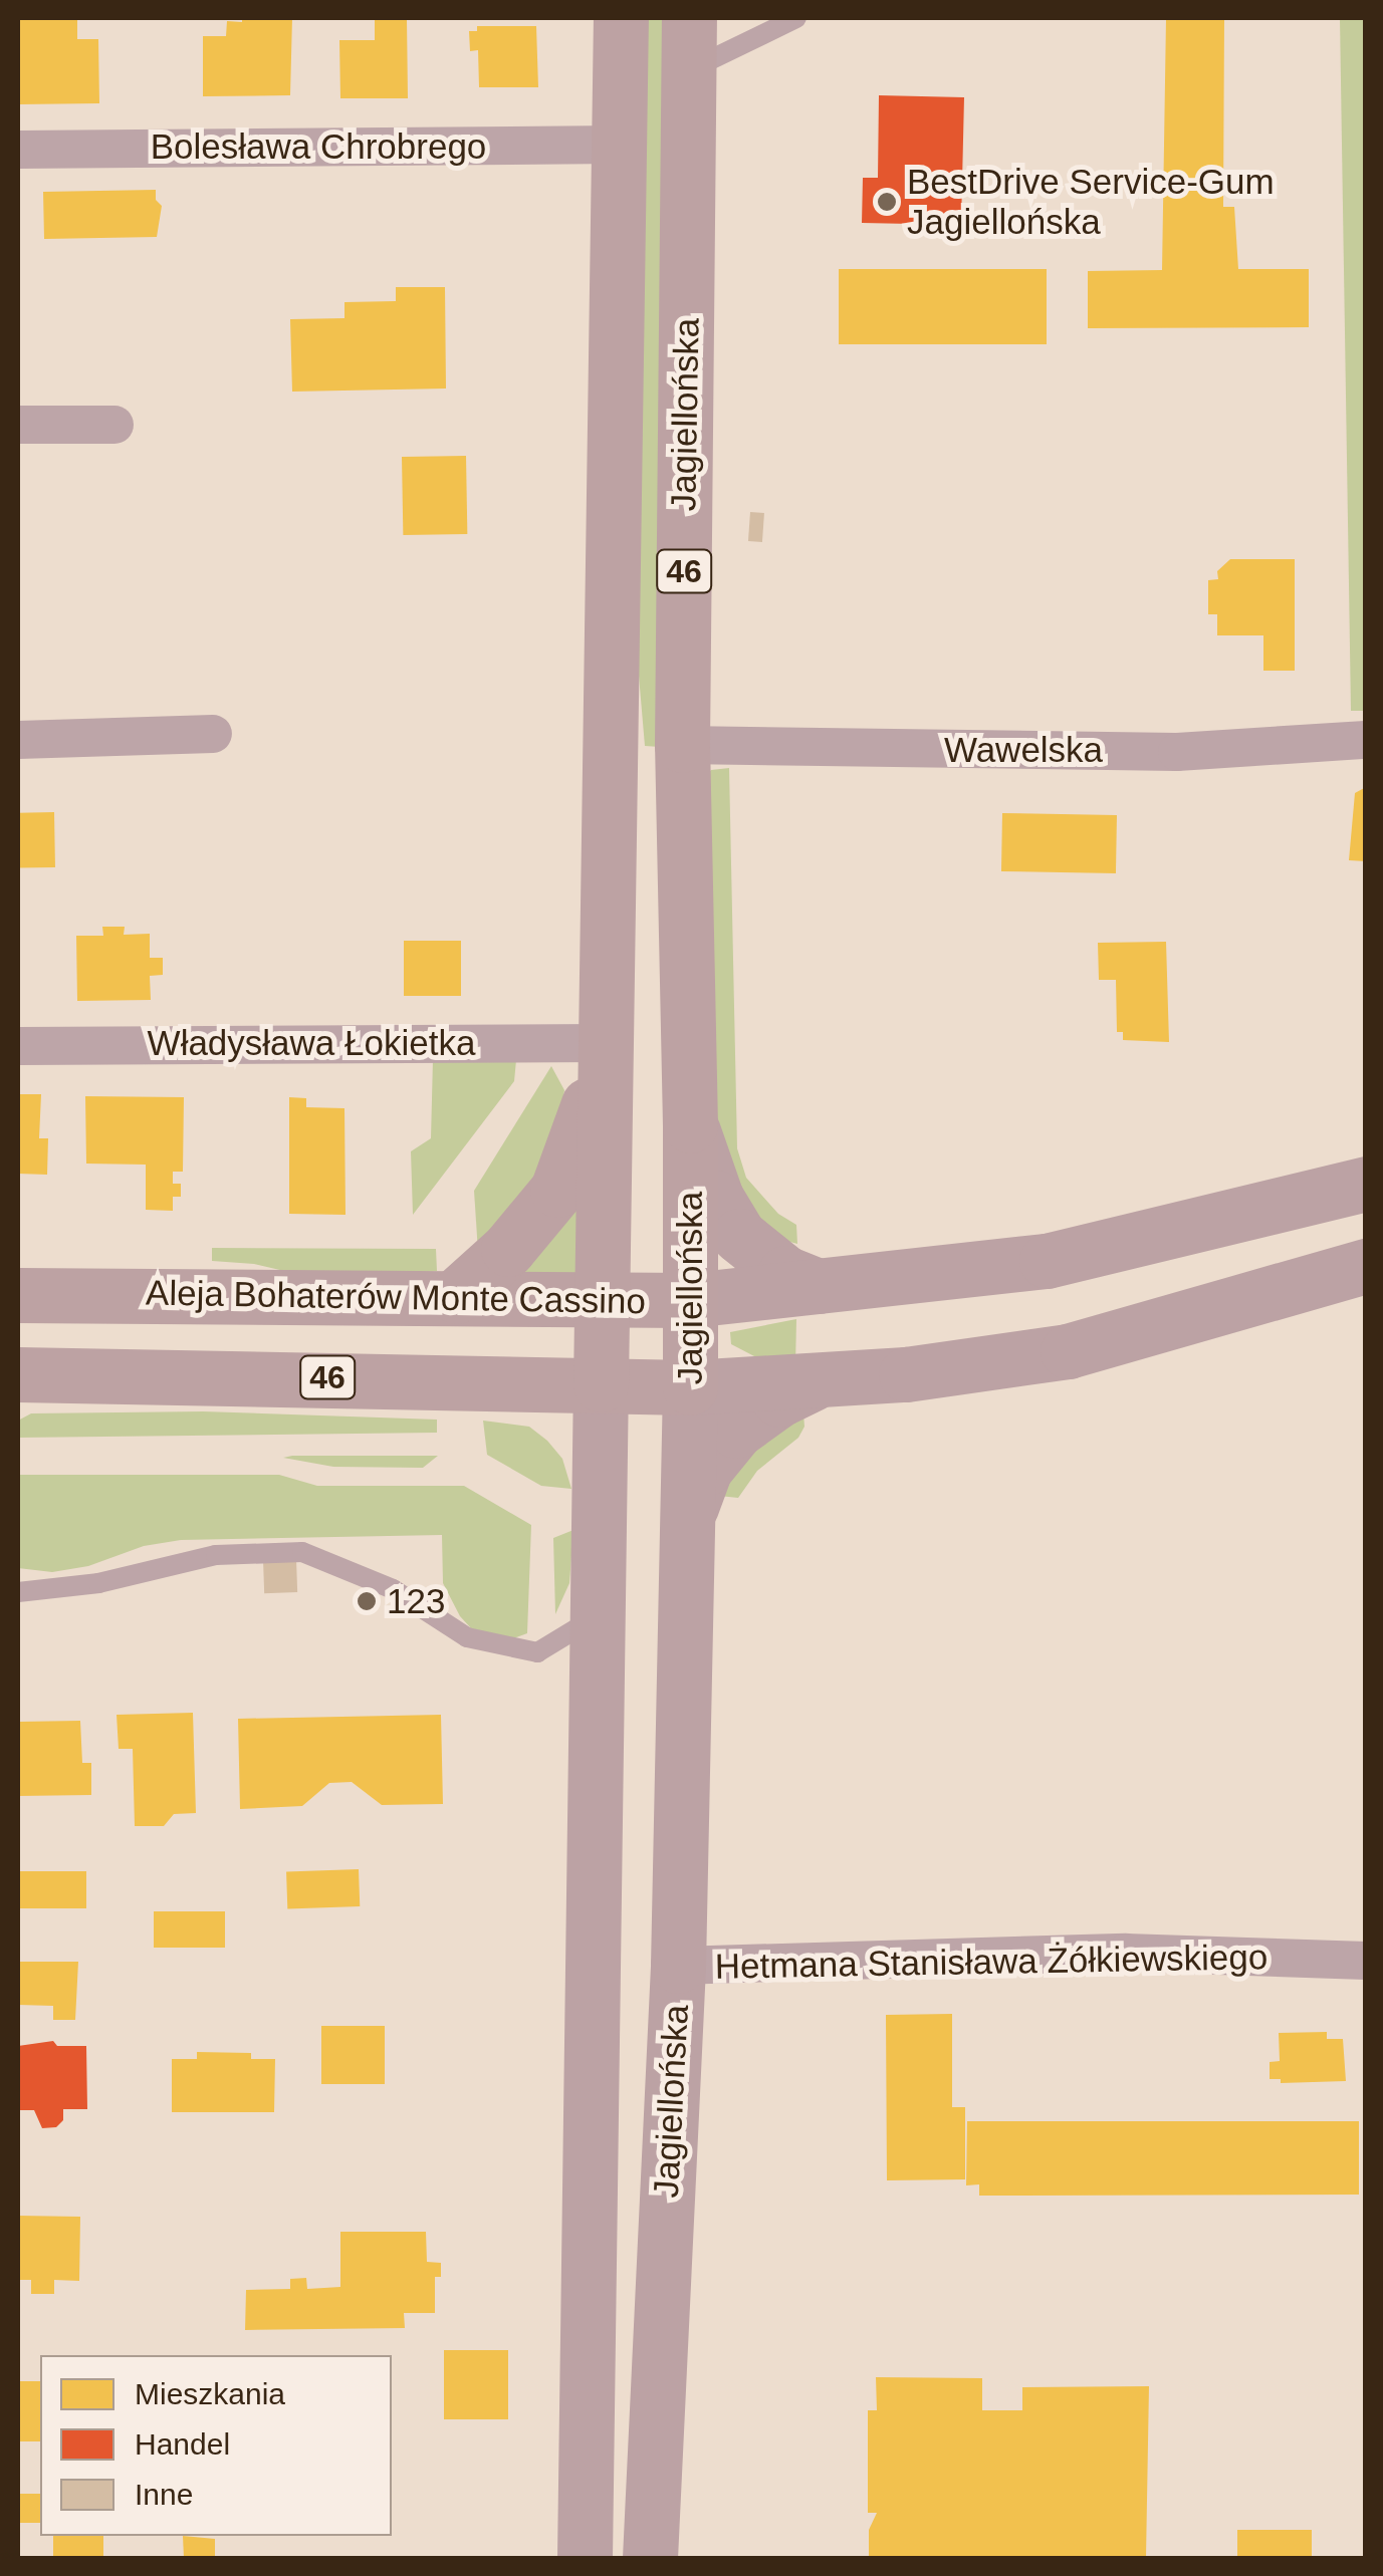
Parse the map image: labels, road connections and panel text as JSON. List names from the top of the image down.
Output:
{
  "streets": {
    "main road": ["Jagiellońska", "46", "Aleja Bohaterów Monte Cassino"],
    "street": [
      "Bolesława Chrobrego",
      "Wawelska",
      "Władysława Łokietka",
      "Hetmana Stanisława Żółkiewskiego"
    ]
  },
  "crossings": [
    ["Bolesława Chrobrego", "Jagiellońska"],
    ["Jagiellońska", "46"],
    ["Jagiellońska", "Wawelska"],
    ["Jagiellońska", "Władysława Łokietka"],
    ["Jagiellońska", "Aleja Bohaterów Monte Cassino"],
    ["Jagiellońska", "Hetmana Stanisława Żółkiewskiego"]
  ],
  "places": ["BestDrive Service-Gum Jagiellońska", "123"],
  "legend": ["Mieszkania", "Handel", "Inne"]
}
